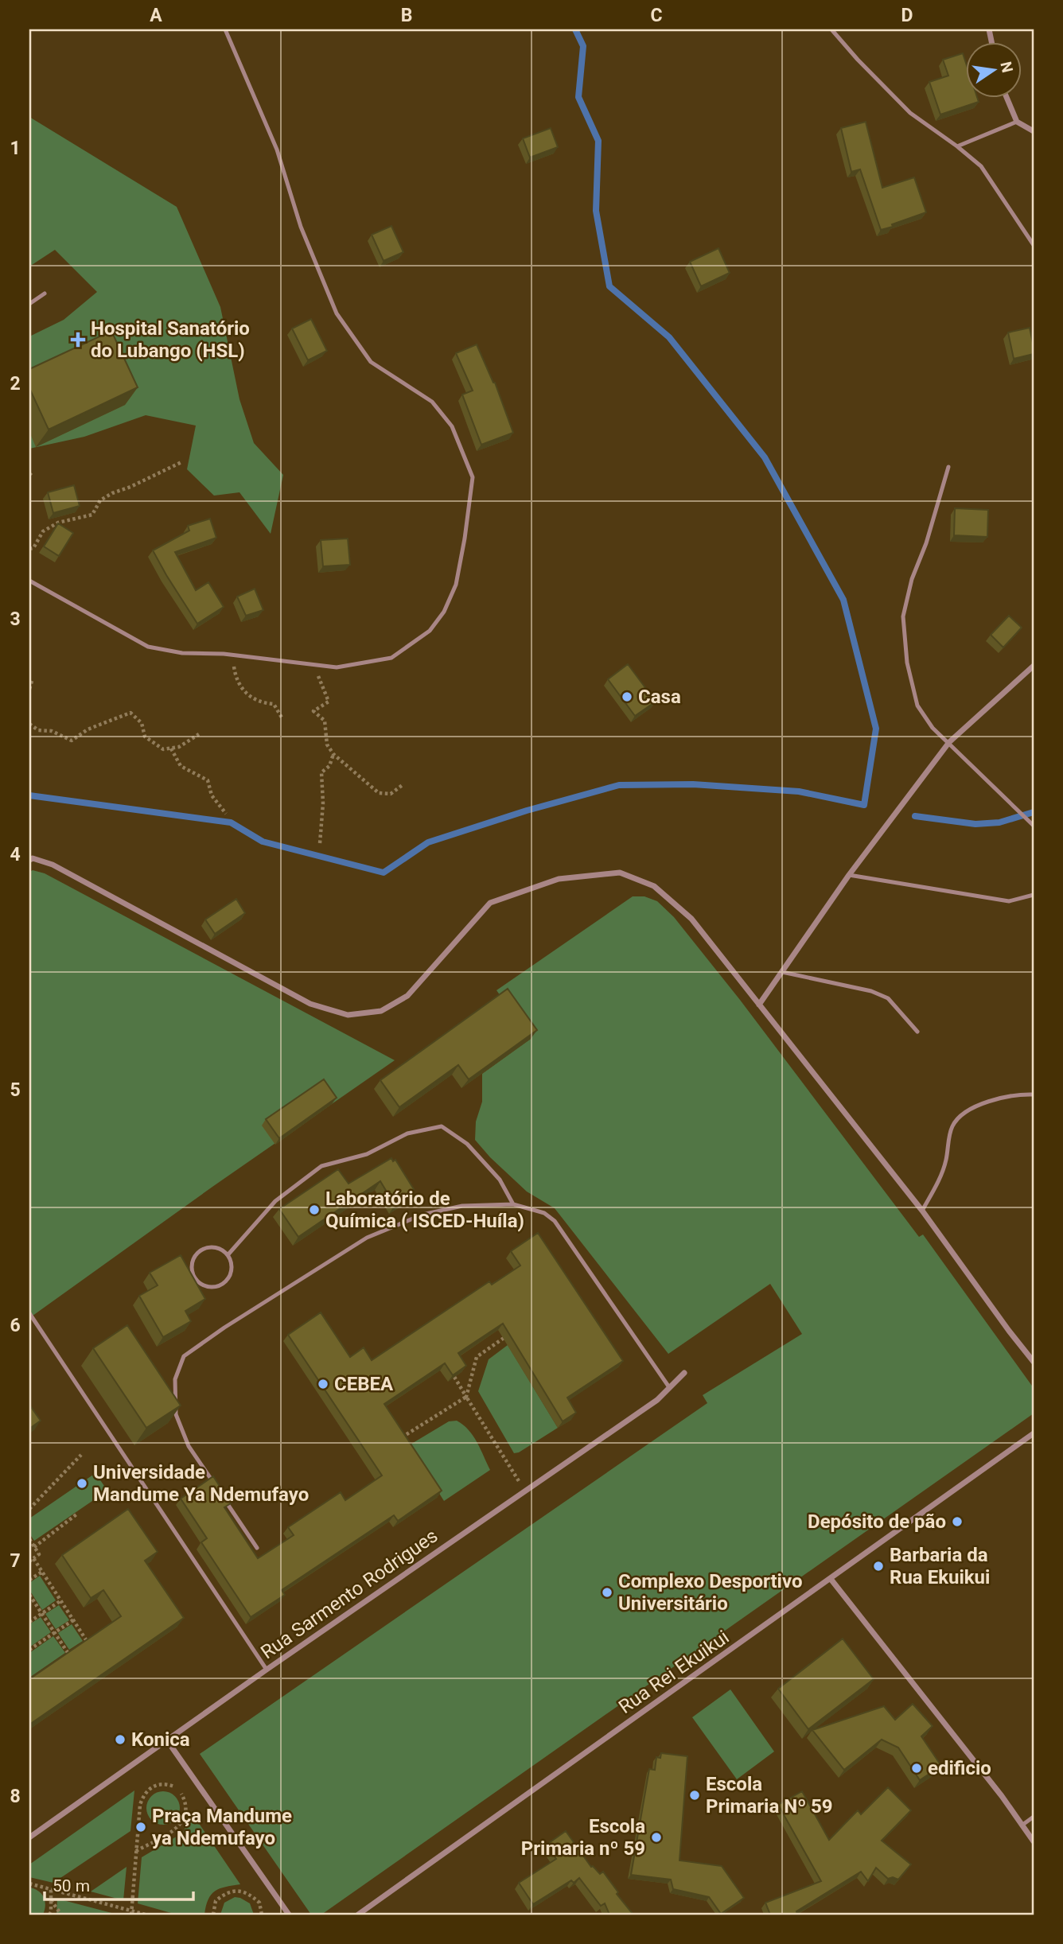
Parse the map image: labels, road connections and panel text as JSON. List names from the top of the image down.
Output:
{
  "streets": {
    "street": ["Rua Sarmento Rodrigues", "Rua Rei Ekuikui"]
  },
  "places": {
    "health": ["Hospital Sanatório do Lubango (HSL)"],
    "other": [
      "Casa",
      "Laboratório de Química ( ISCED-Huíla)",
      "CEBEA",
      "Universidade Mandume Ya Ndemufayo",
      "Depósito de pão",
      "Barbaria da Rua Ekuikui",
      "Complexo Desportivo Universitário",
      "Konica",
      "edificio",
      "Escola Primaria Nº 59",
      "Praça Mandume ya Ndemufayo",
      "Escola Primaria nº 59"
    ]
  },
  "scale_bar": "50 m",
  "north": "right",
  "grid": {
    "columns": [
      "A",
      "B",
      "C",
      "D"
    ],
    "rows": [
      "1",
      "2",
      "3",
      "4",
      "5",
      "6",
      "7",
      "8"
    ]
  }
}
